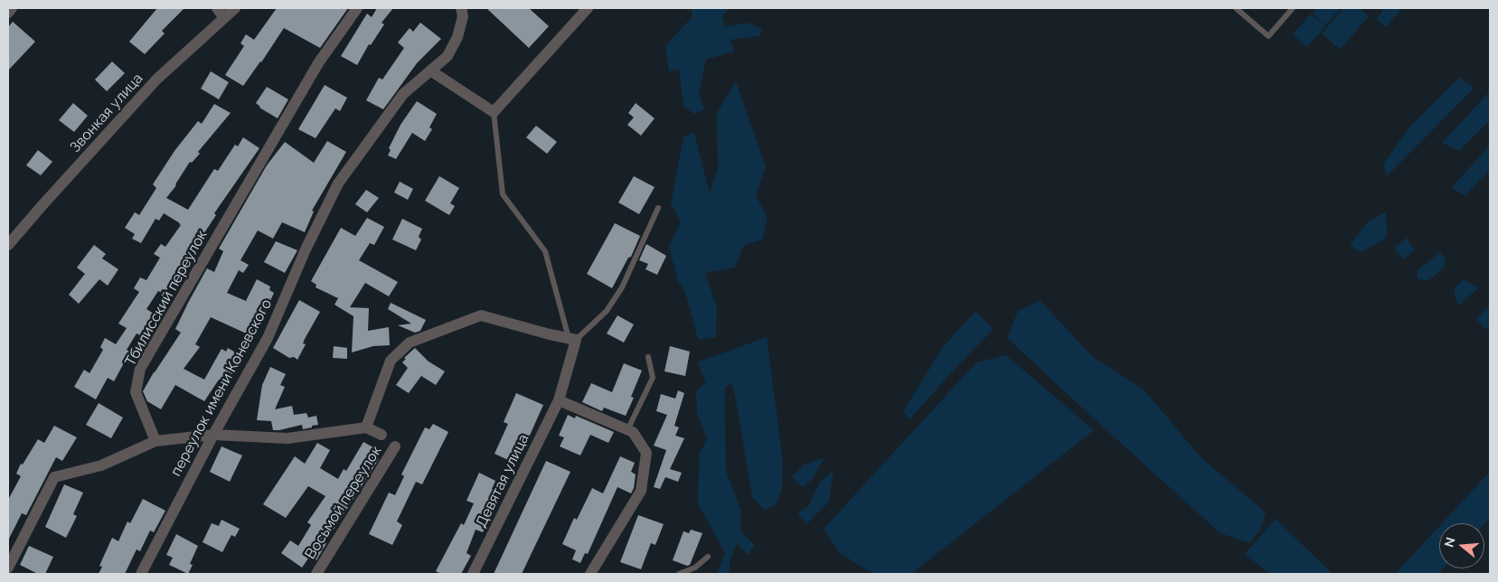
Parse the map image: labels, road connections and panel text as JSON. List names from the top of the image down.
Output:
{
  "streets": {
    "street": [
      "Звонкая улица",
      "Тбилисский переулок",
      "переулок имени Коневского",
      "Девятая улица",
      "Восьмой переулок"
    ]
  },
  "north": "left"
}
